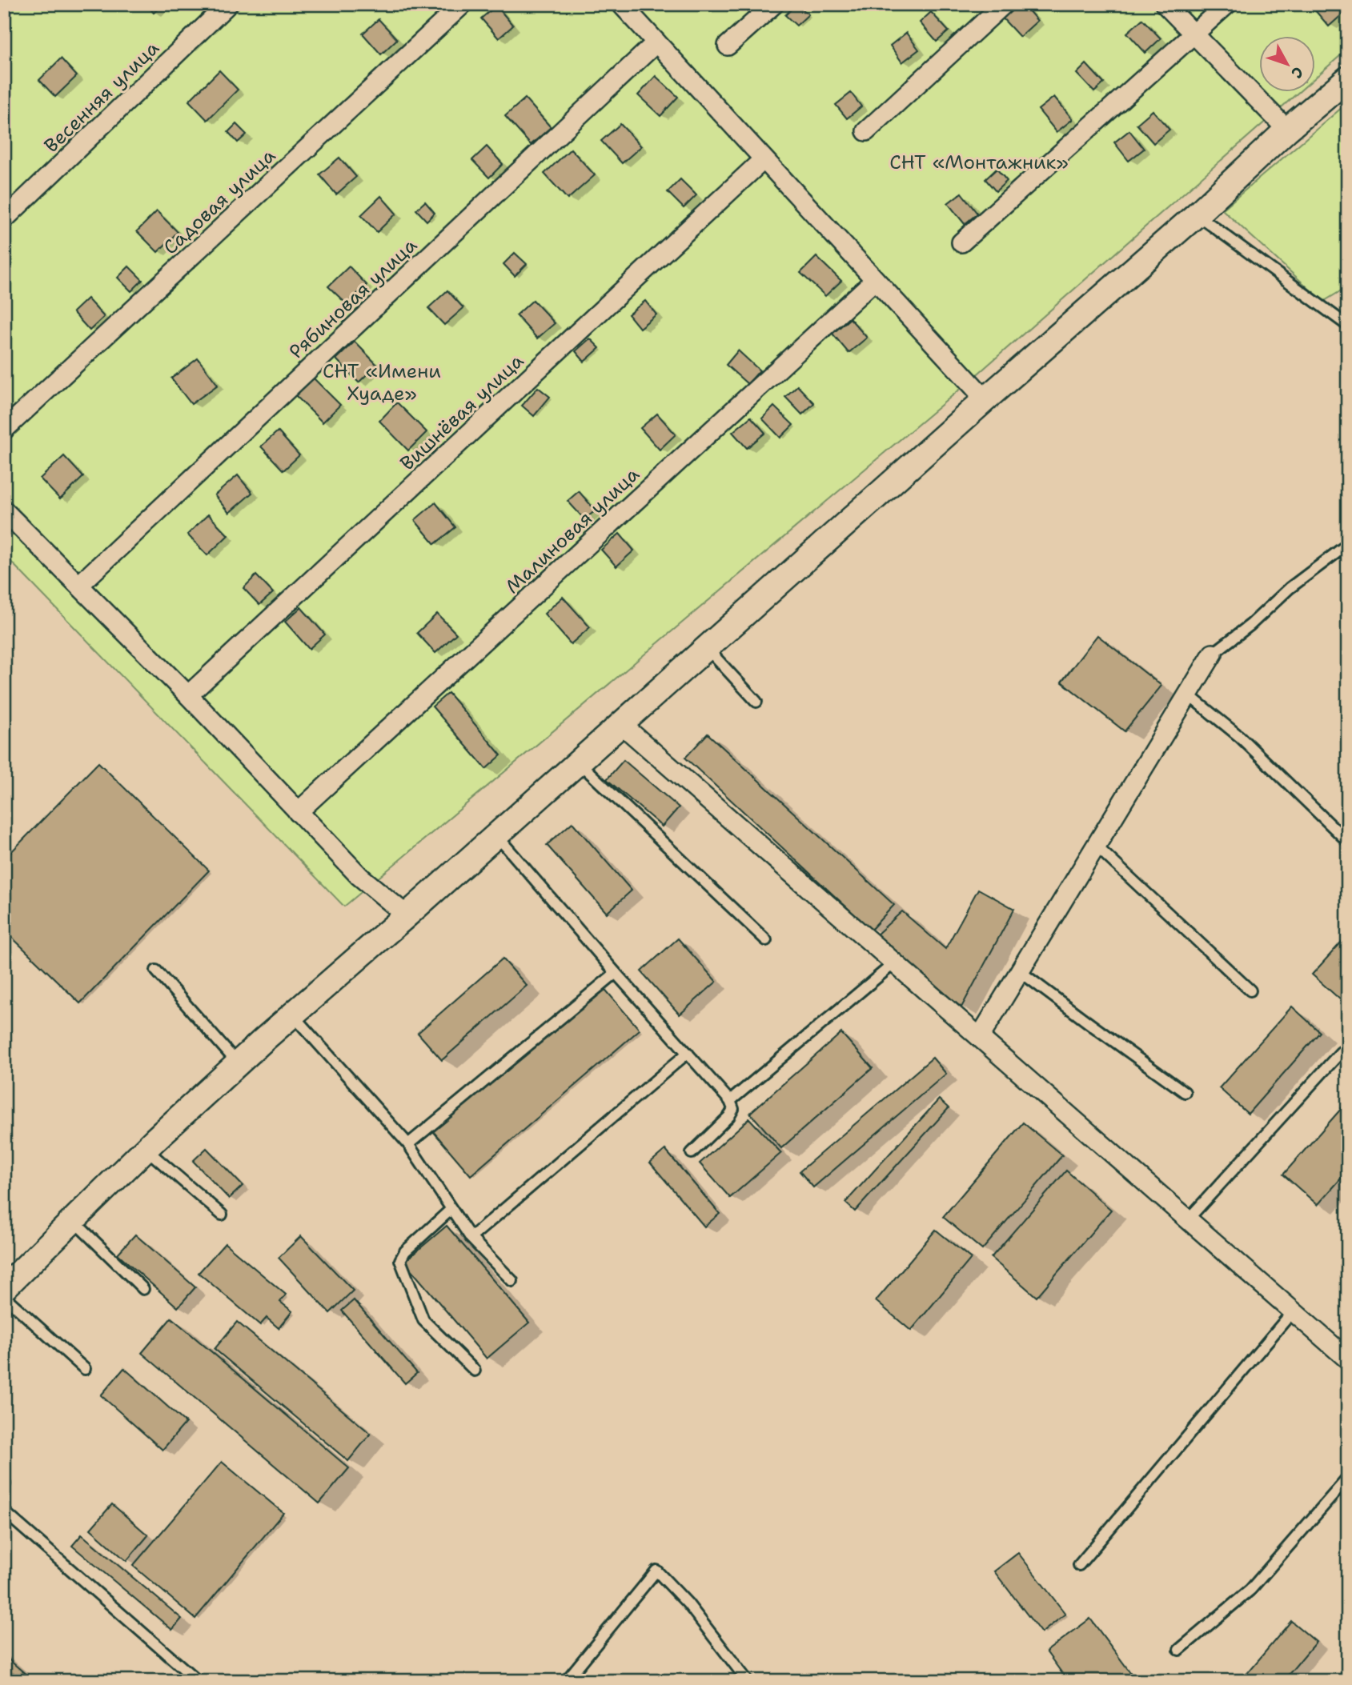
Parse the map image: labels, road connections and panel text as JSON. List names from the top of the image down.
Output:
{
  "streets": {
    "street": [
      "Весенняя улица",
      "Садовая улица",
      "Рябиновая улица",
      "Вишнёвая улица",
      "Малиновая улица"
    ]
  },
  "parks": ["СНТ «Монтажник»", "СНТ «Имени Хуаде»"],
  "north": "bottom right"
}
